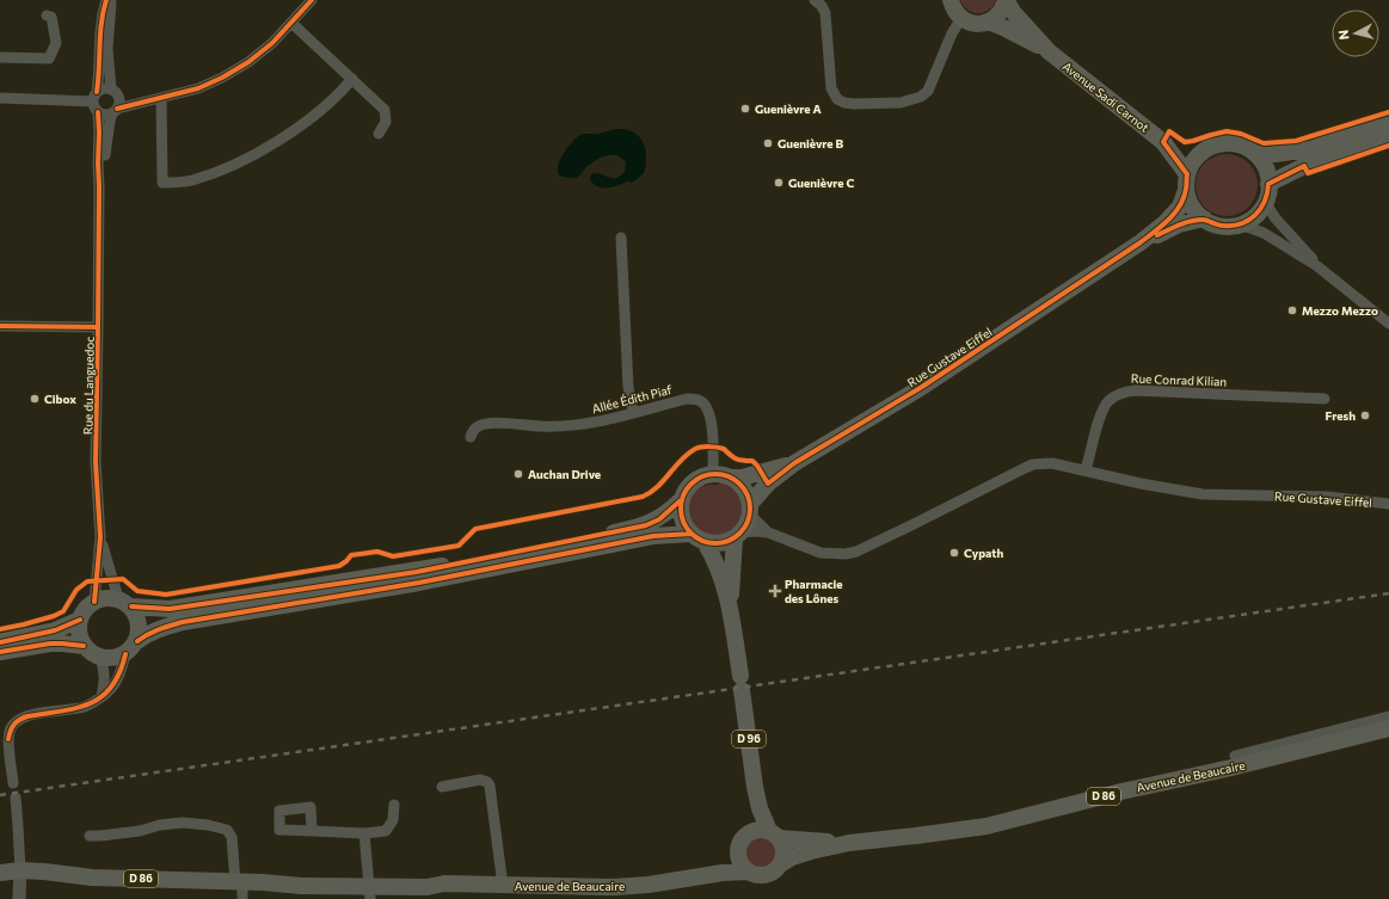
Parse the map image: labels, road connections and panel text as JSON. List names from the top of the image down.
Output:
{
  "streets": {
    "main road": [
      "Avenue Sadi Carnot",
      "Rue Gustave Eiffel",
      "D 96",
      "Avenue de Beaucaire",
      "D 86"
    ],
    "street": ["Rue Conrad Kilian", "Rue du Languedoc", "Allée Édith Piaf"]
  },
  "crossings": [
    ["Avenue Sadi Carnot", "Rue Gustave Eiffel"],
    ["Rue Gustave Eiffel", "Rue Conrad Kilian"],
    ["Rue Gustave Eiffel", "Allée Édith Piaf"],
    ["Rue Gustave Eiffel", "D 96"],
    ["Allée Édith Piaf", "D 96"],
    ["D 96", "Avenue de Beaucaire"]
  ],
  "places": {
    "other": [
      "Guenièvre A",
      "Guenièvre B",
      "Guenièvre C",
      "Mezzo Mezzo",
      "Cibox",
      "Fresh",
      "Auchan Drive",
      "Cypath"
    ],
    "health": ["Pharmacie des Lônes"]
  },
  "north": "left"
}
